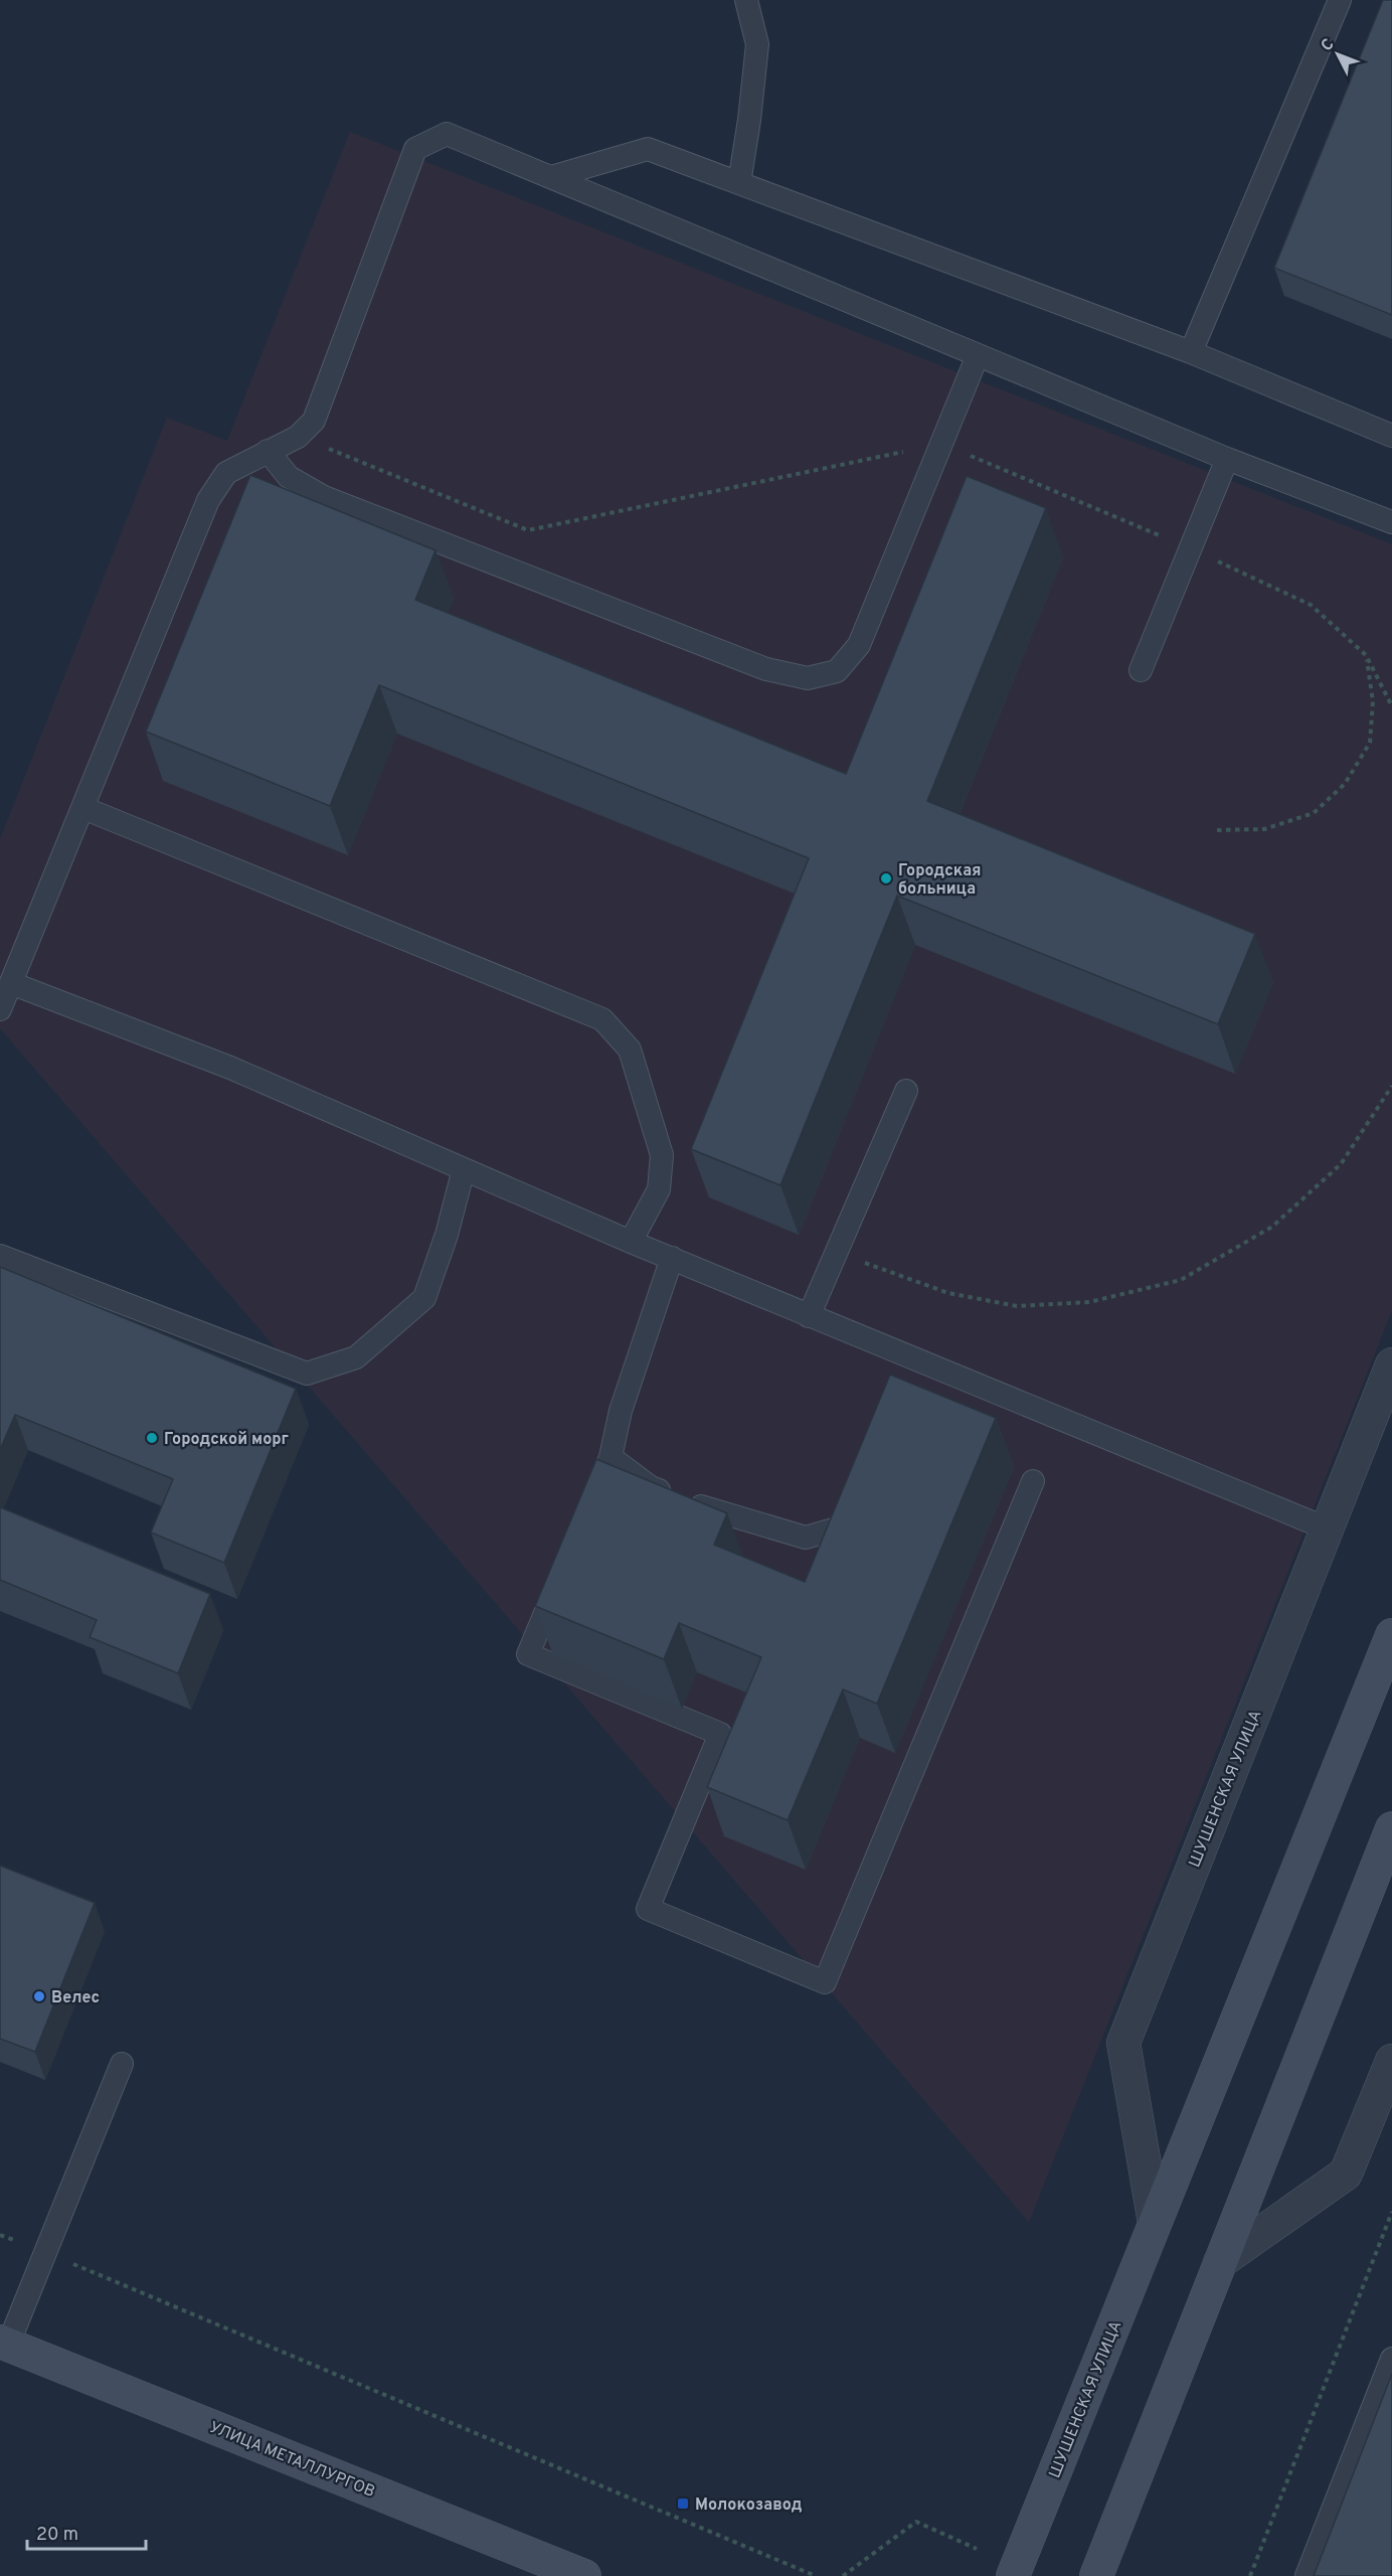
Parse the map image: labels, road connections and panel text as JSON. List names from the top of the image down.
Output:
{
  "streets": {
    "street": ["ШУШЕНСКАЯ УЛИЦА", "УЛИЦА МЕТАЛЛУРГОВ"]
  },
  "places": {
    "other": ["Городская больница", "Городской морг", "Велес"],
    "transit": ["Молокозавод"]
  },
  "scale_bar": "20 m",
  "north": "top left"
}
